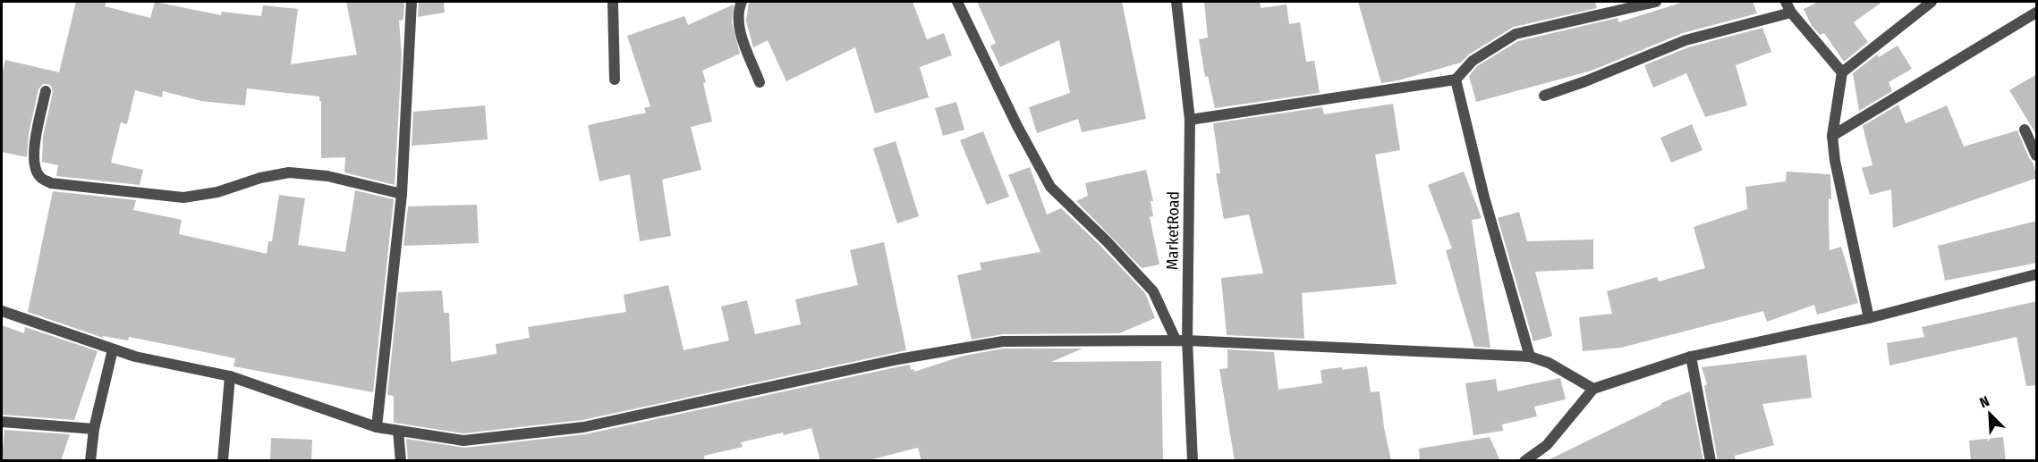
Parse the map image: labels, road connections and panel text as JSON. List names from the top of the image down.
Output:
{
  "streets": {
    "street": ["MarketRoad"]
  },
  "north": "top left"
}
